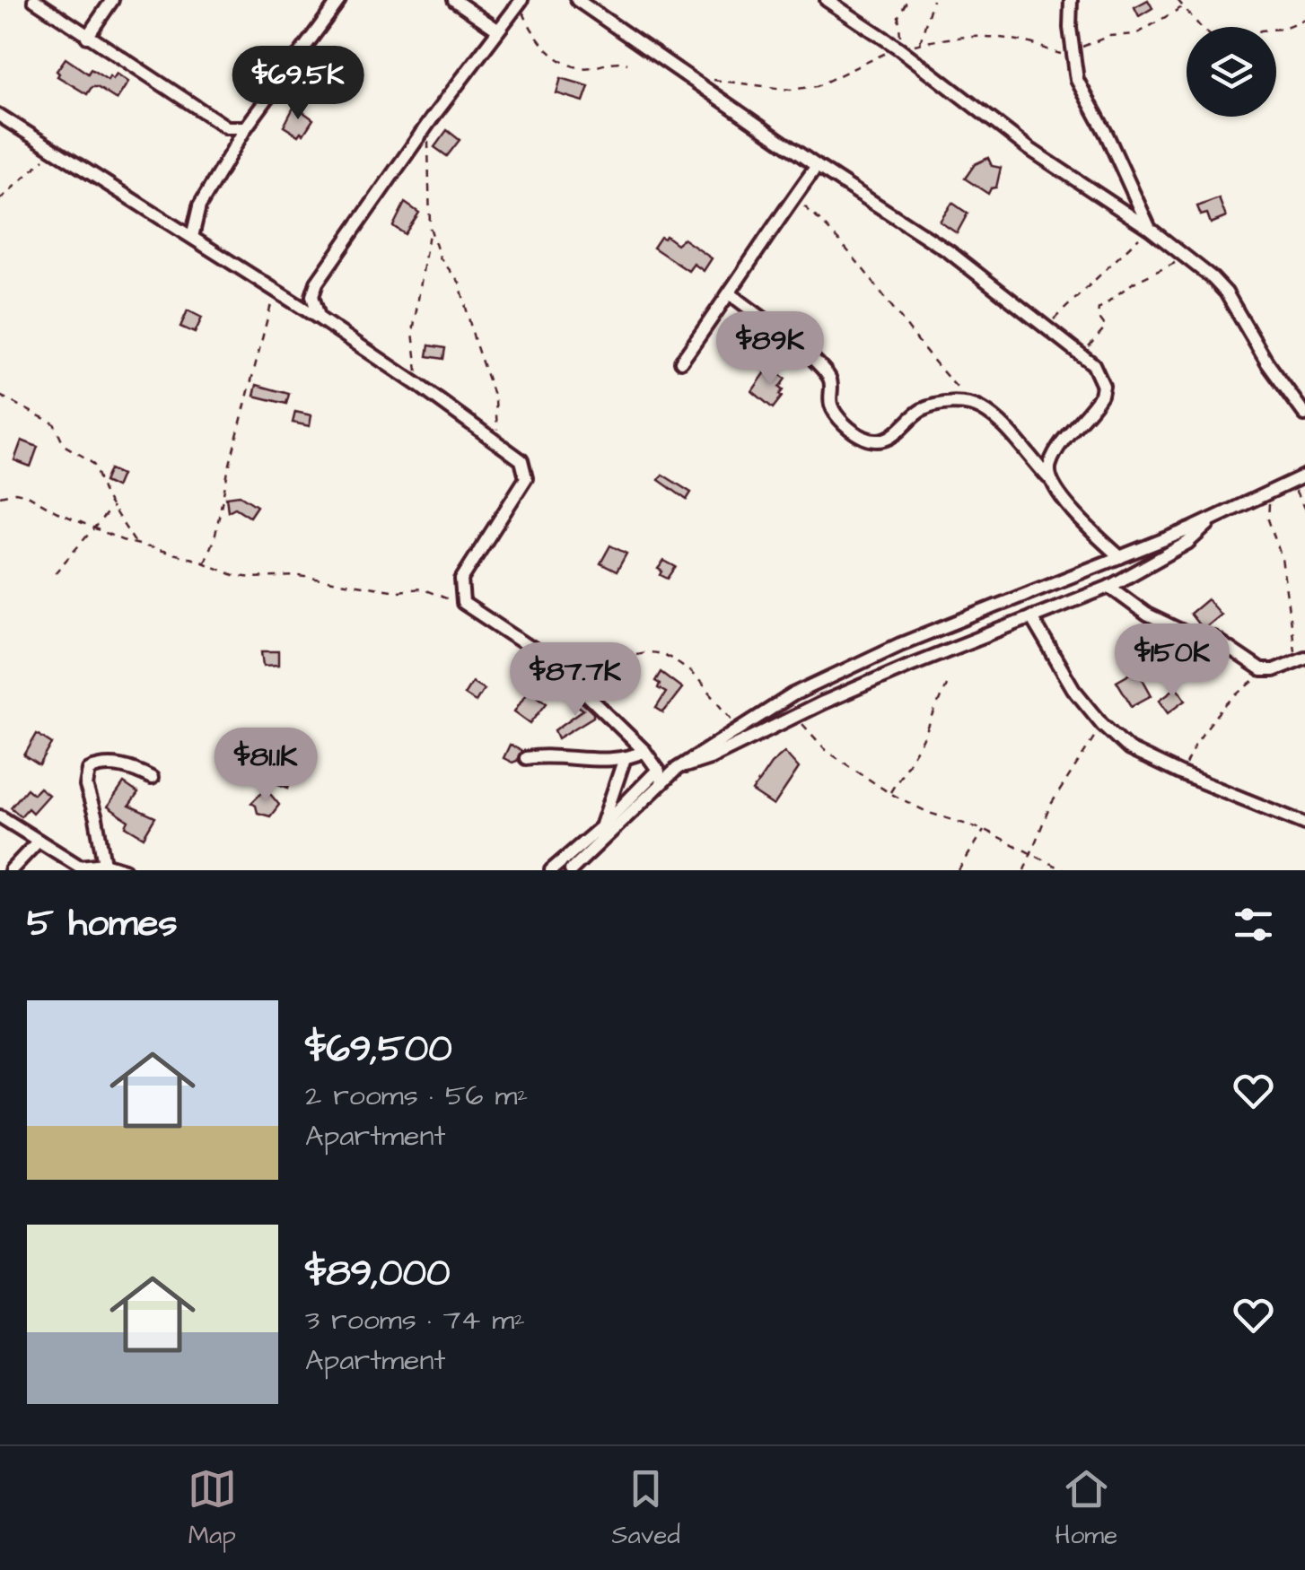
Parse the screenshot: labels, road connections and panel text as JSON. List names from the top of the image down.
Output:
{
  "page": {
    "price": [
      "$69.5K",
      "$89K",
      "$150K",
      "$87.7K",
      "$81.1K"
    ],
    "heading": "5 homes",
    "list": [
      {
        "name": "$69,500",
        "note": "2 rooms · 56 m² · Apartment"
      },
      {
        "name": "$89,000",
        "note": "3 rooms · 74 m² · Apartment"
      }
    ],
    "tabs": ["Map", "Saved", "Home"]
  }
}
